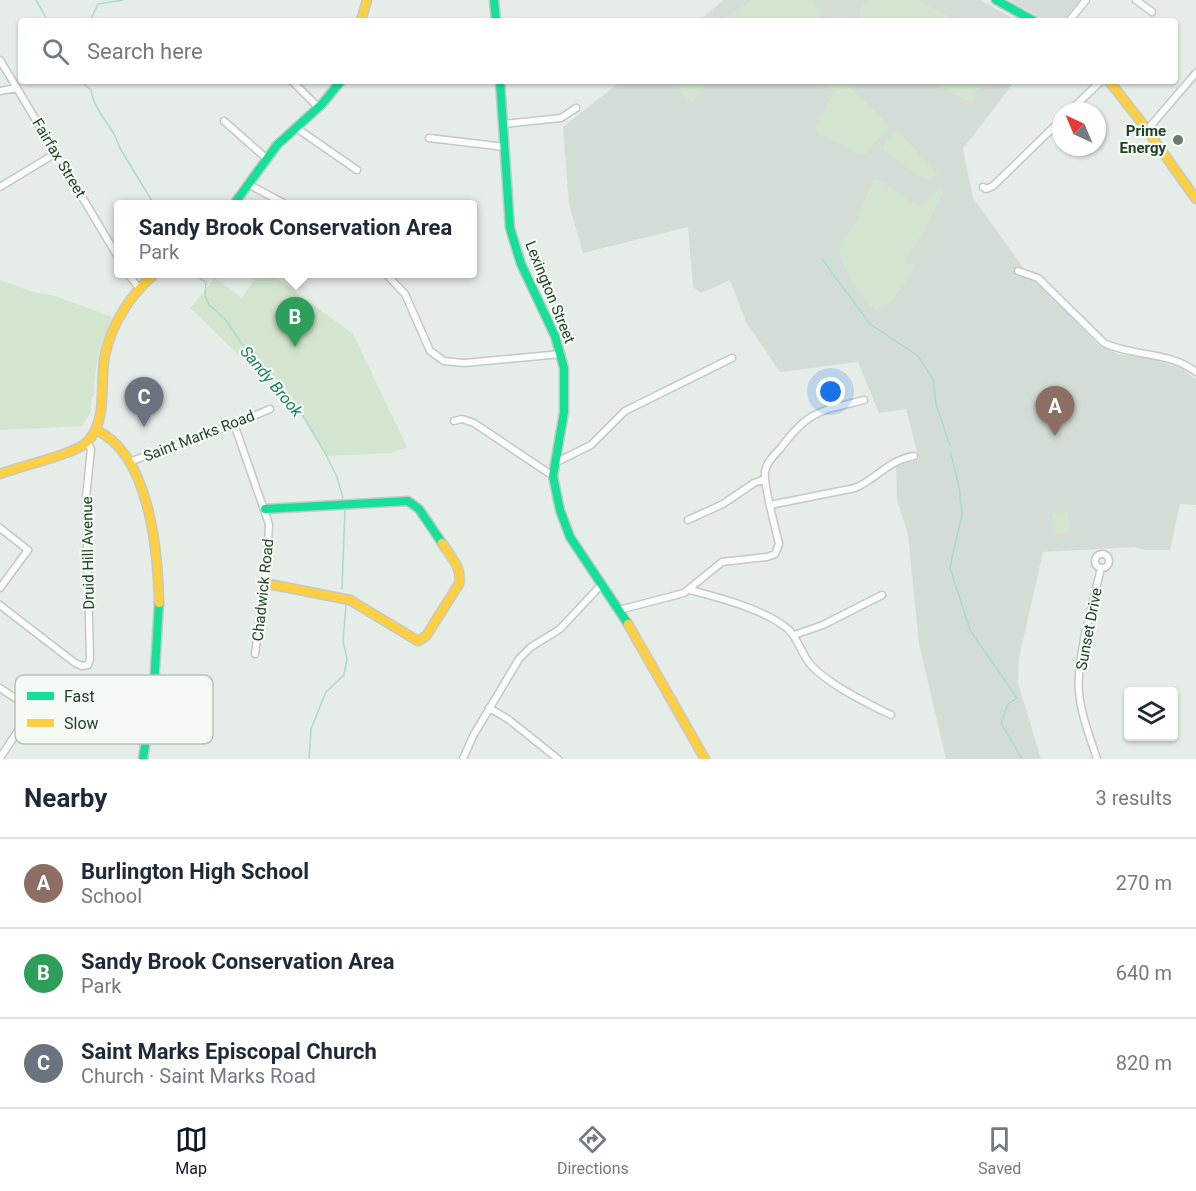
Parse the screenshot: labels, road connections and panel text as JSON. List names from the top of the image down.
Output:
{
  "streets": {
    "street": [
      "Fairfax Street",
      "Lexington Street",
      "Saint Marks Road",
      "Druid Hill Avenue",
      "Chadwick Road",
      "Sunset Drive"
    ]
  },
  "crossings": [
    ["Saint Marks Road", "Chadwick Road"]
  ],
  "water": ["Sandy Brook"],
  "places": ["Prime Energy"],
  "legend": ["Fast", "Slow"],
  "north": "top left",
  "page": {
    "search": "Search here",
    "popup": ["Sandy Brook Conservation Area", "Park"],
    "pins": ["B", "C", "A"],
    "heading": ["Nearby", "3 results"],
    "list": [
      {
        "mark": "A",
        "name": "Burlington High School",
        "note": "School",
        "value": "270 m"
      },
      {
        "mark": "B",
        "name": "Sandy Brook Conservation Area",
        "note": "Park",
        "value": "640 m"
      },
      {
        "mark": "C",
        "name": "Saint Marks Episcopal Church",
        "note": "Church · Saint Marks Road",
        "value": "820 m"
      }
    ],
    "nav": ["Map", "Directions", "Saved"]
  }
}
